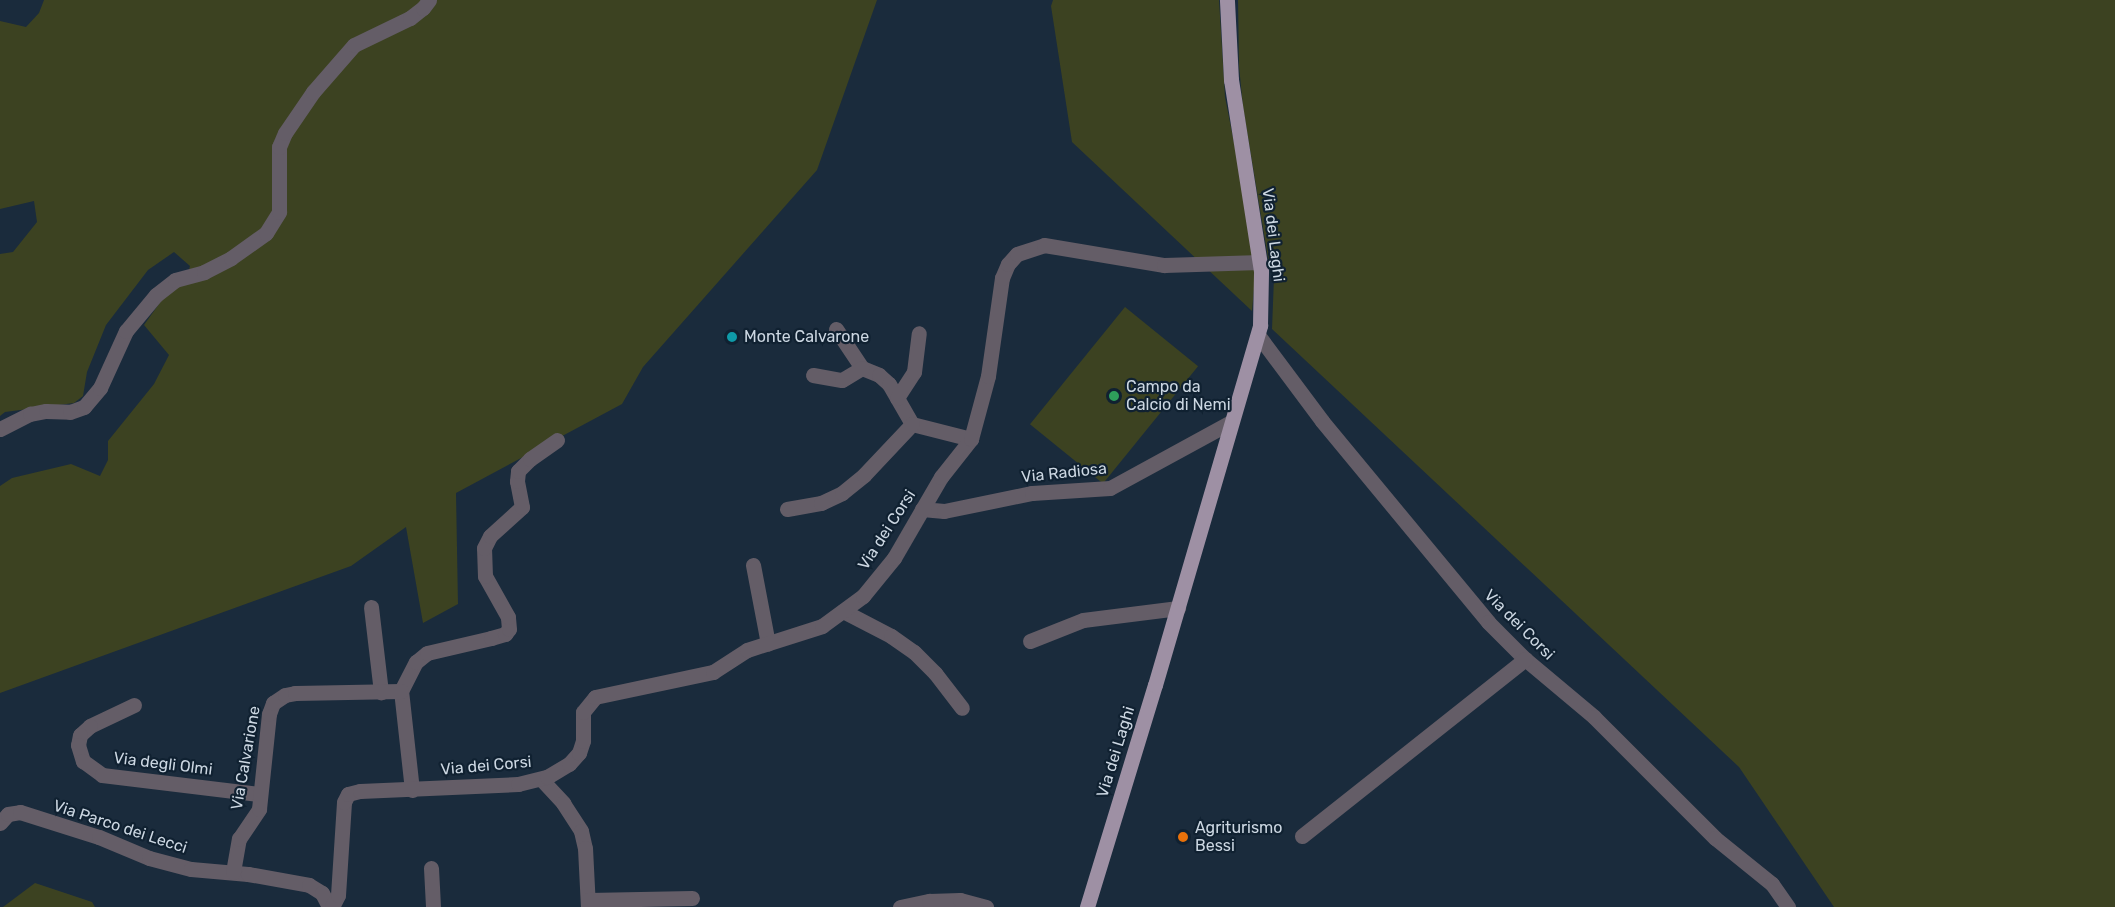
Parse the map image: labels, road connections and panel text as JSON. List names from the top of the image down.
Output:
{
  "streets": {
    "main road": ["Via dei Laghi"],
    "street": [
      "Via Radiosa",
      "Via dei Corsi",
      "Via Calvarione",
      "Via degli Olmi",
      "Via Parco dei Lecci"
    ]
  },
  "crossings": [
    ["Via dei Laghi", "Via Radiosa"],
    ["Via dei Laghi", "Via dei Corsi"],
    ["Via Radiosa", "Via dei Corsi"],
    ["Via dei Corsi", "Via Parco dei Lecci"],
    ["Via Calvarione", "Via degli Olmi"],
    ["Via Calvarione", "Via Parco dei Lecci"]
  ],
  "places": ["Monte Calvarone", "Campo da Calcio di Nemi", "Agriturismo Bessi"]
}
